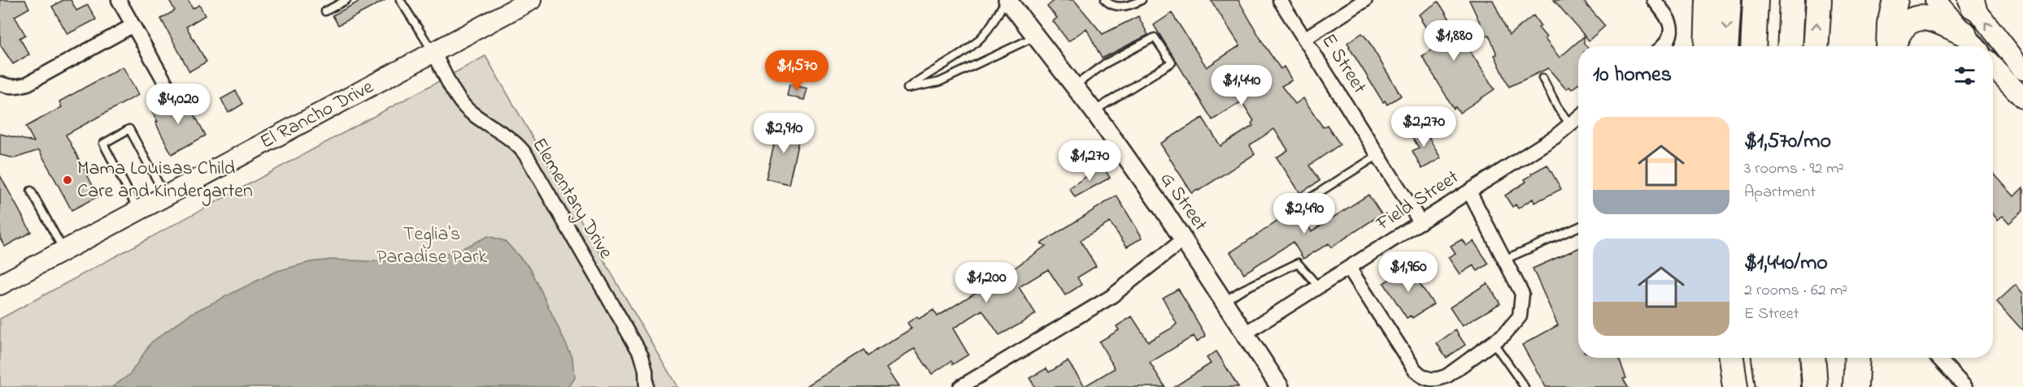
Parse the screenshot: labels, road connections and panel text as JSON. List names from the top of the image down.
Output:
{
  "streets": {
    "main road": ["El Rancho Drive"],
    "street": [
      "E Street",
      "Elementary Drive",
      "Field Street",
      "G Street"
    ]
  },
  "crossings": [
    ["E Street", "Field Street"],
    ["El Rancho Drive", "Elementary Drive"],
    ["Field Street", "G Street"]
  ],
  "parks": ["Teglia's Paradise Park"],
  "places": ["Mama Louisas Child Care and Kindergarten"],
  "page": {
    "price": [
      "$1,880",
      "$1,570",
      "$1,440",
      "$4,020",
      "$2,270",
      "$2,910",
      "$1,270",
      "$2,490",
      "$1,960",
      "$1,200"
    ],
    "heading": "10 homes",
    "list": [
      {
        "name": "$1,570/mo",
        "note": "3 rooms · 92 m² · Apartment"
      },
      {
        "name": "$1,440/mo",
        "note": "2 rooms · 62 m² · E Street"
      }
    ]
  }
}
